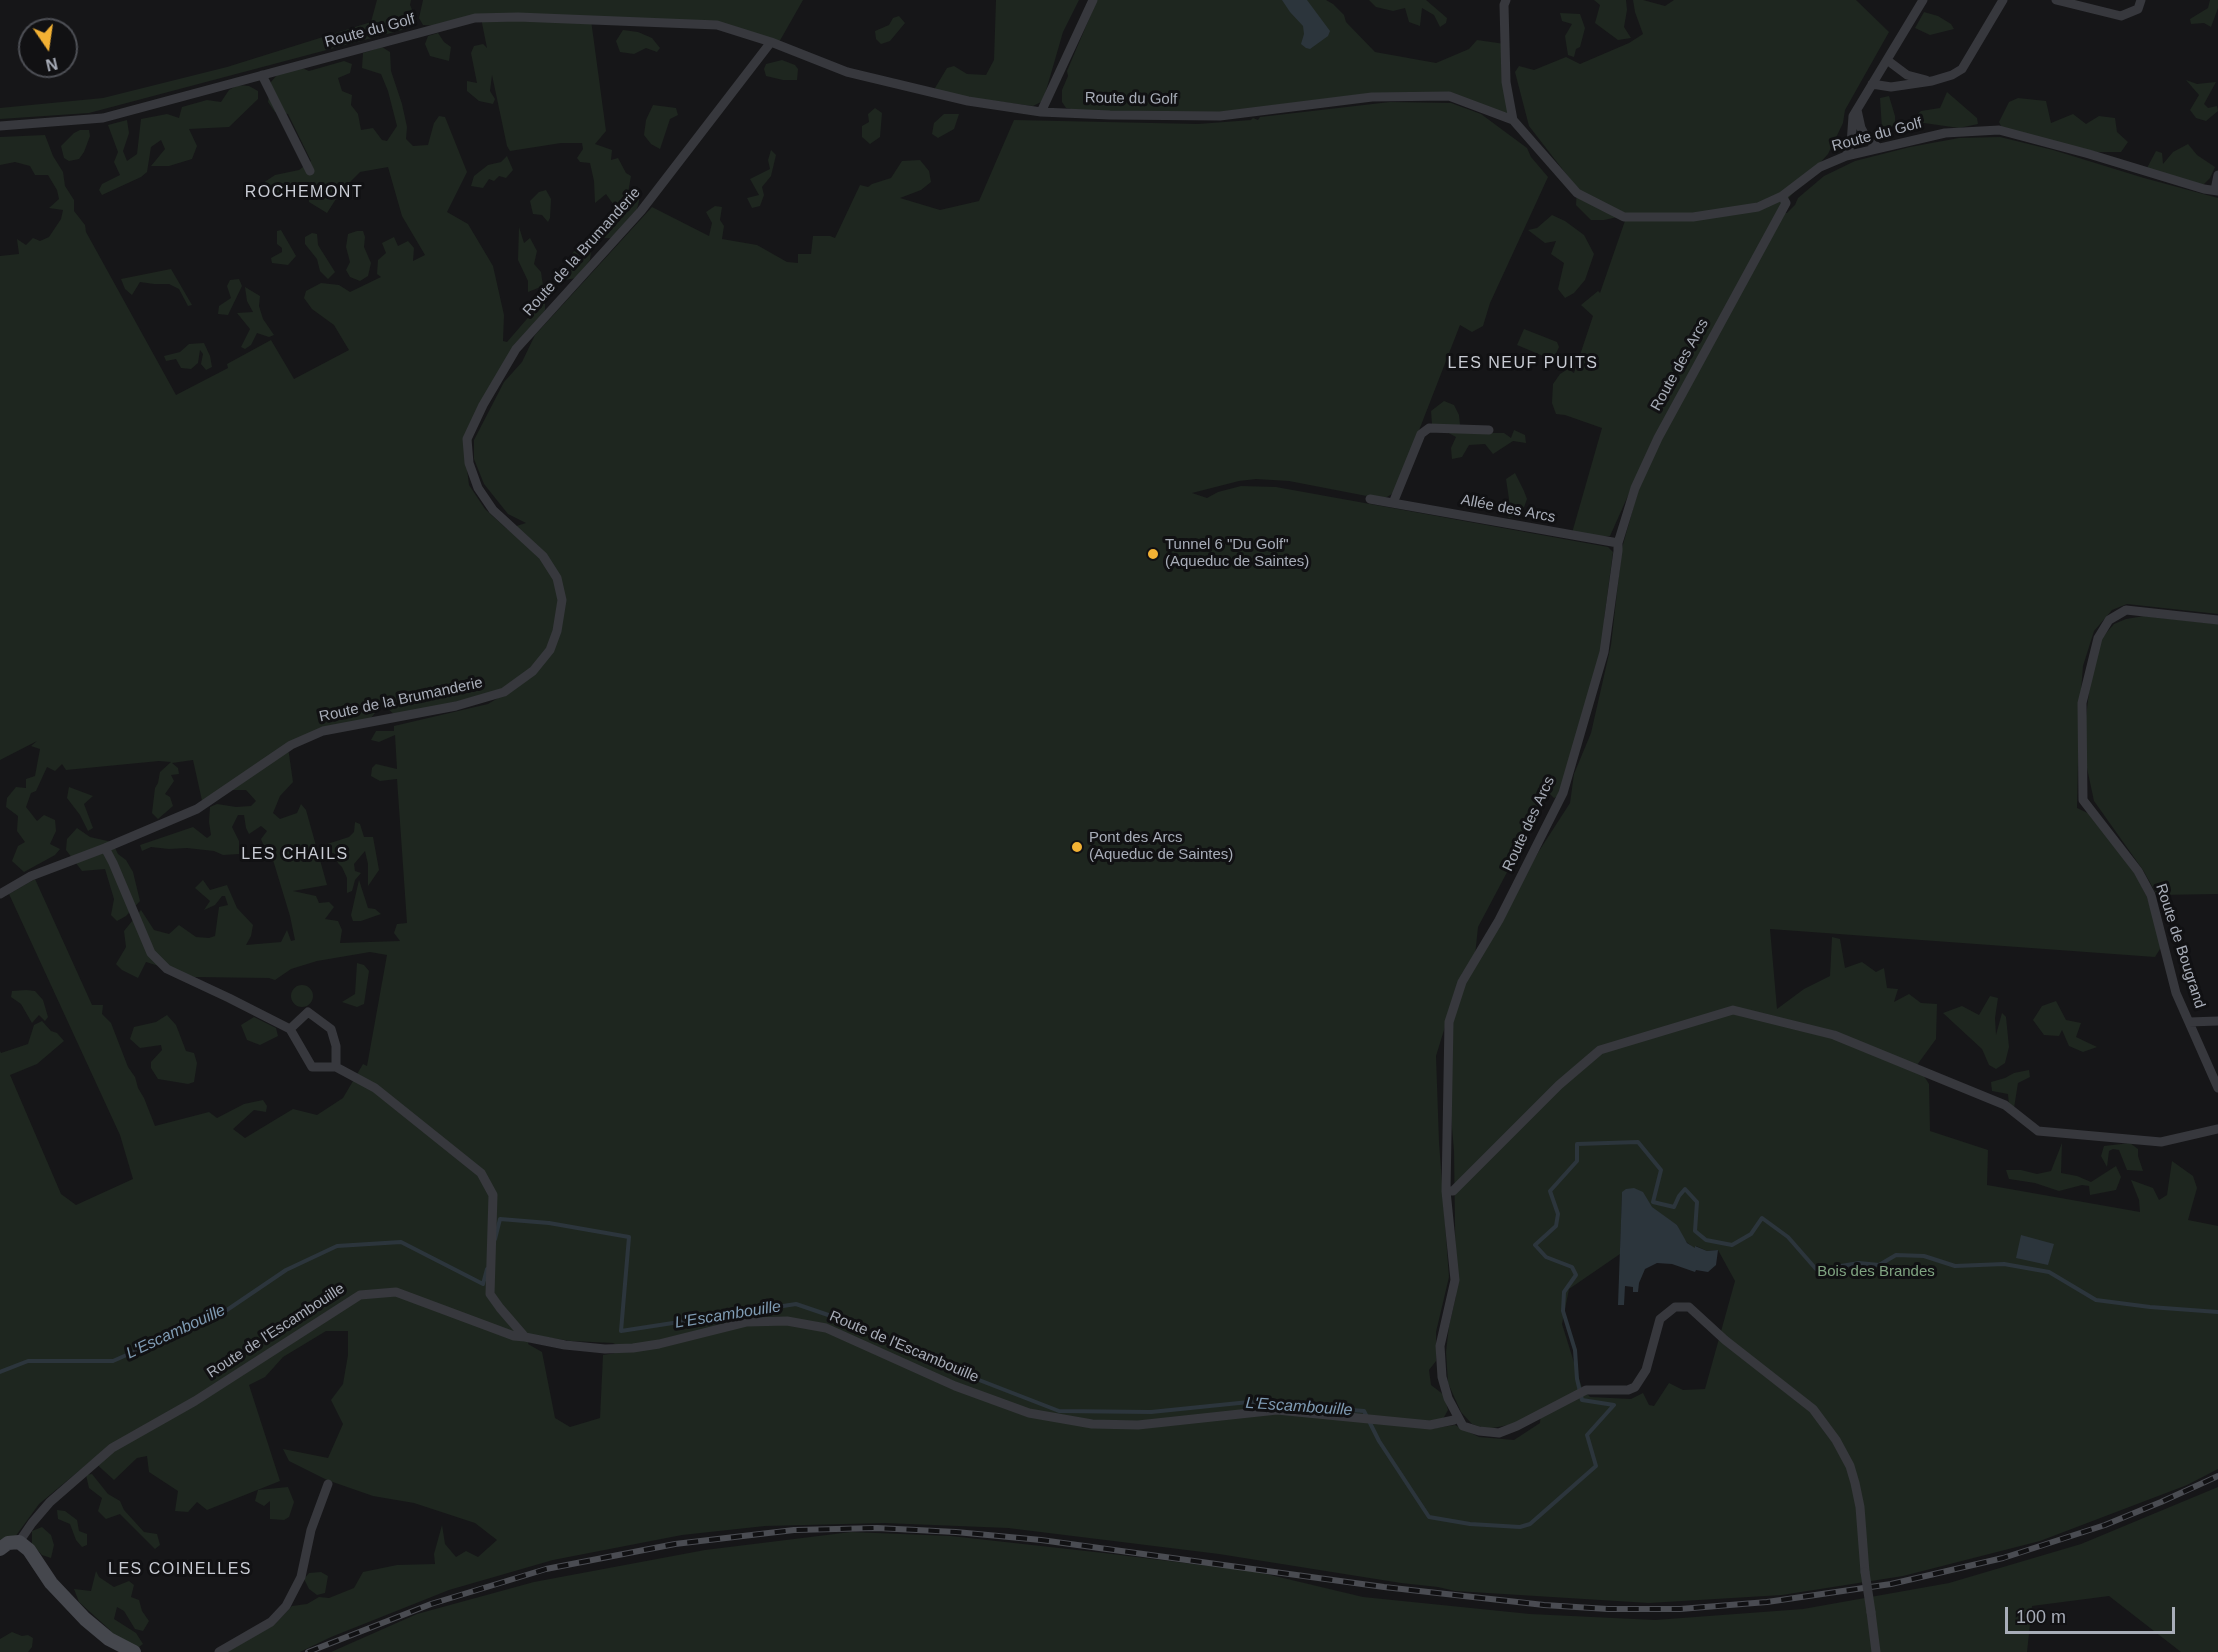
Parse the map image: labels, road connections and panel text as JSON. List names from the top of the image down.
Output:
{
  "streets": {
    "street": [
      "Route du Golf",
      "Route de la Brumanderie",
      "Route des Arcs",
      "Allée des Arcs",
      "Route de Bougrand",
      "Route de l'Escambouille"
    ]
  },
  "crossings": [
    ["Route du Golf", "Route de la Brumanderie"],
    ["Route du Golf", "Route des Arcs"],
    ["Route des Arcs", "Allée des Arcs"],
    ["Route des Arcs", "Route de l'Escambouille"]
  ],
  "districts": [
    "ROCHEMONT",
    "LES NEUF PUITS",
    "LES CHAILS",
    "LES COINELLES"
  ],
  "water": ["L'Escambouille"],
  "parks": ["Bois des Brandes"],
  "places": ["Tunnel 6 \"Du Golf\" (Aqueduc de Saintes)", "Pont des Arcs (Aqueduc de Saintes)"],
  "scale_bar": "100 m",
  "north": "bottom"
}
